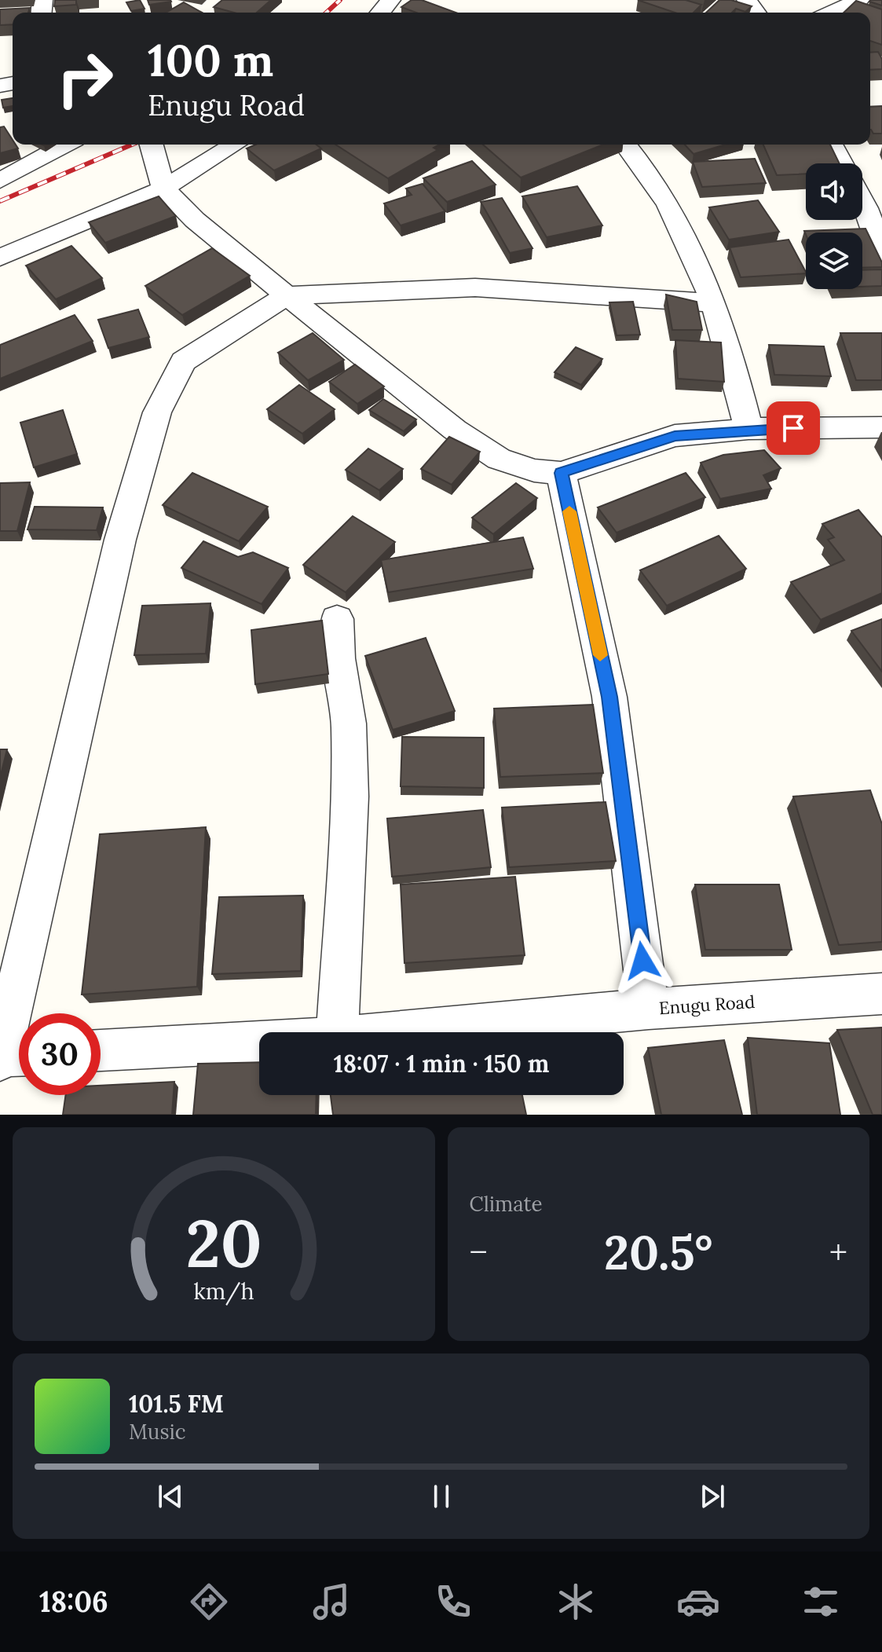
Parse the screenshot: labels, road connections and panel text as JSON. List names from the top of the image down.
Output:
{
  "streets": {
    "street": ["Enugu Road"]
  },
  "page": {
    "turn": ["100 m", "Enugu Road"],
    "limit": "30",
    "trip": "18:07 · 1 min · 150 m",
    "tile": "Climate",
    "heat": ["−", "20.5°", "+"],
    "song": ["101.5 FM", "Music"],
    "tabs": "18:06",
    "gauge": ["20", "km/h"]
  }
}
